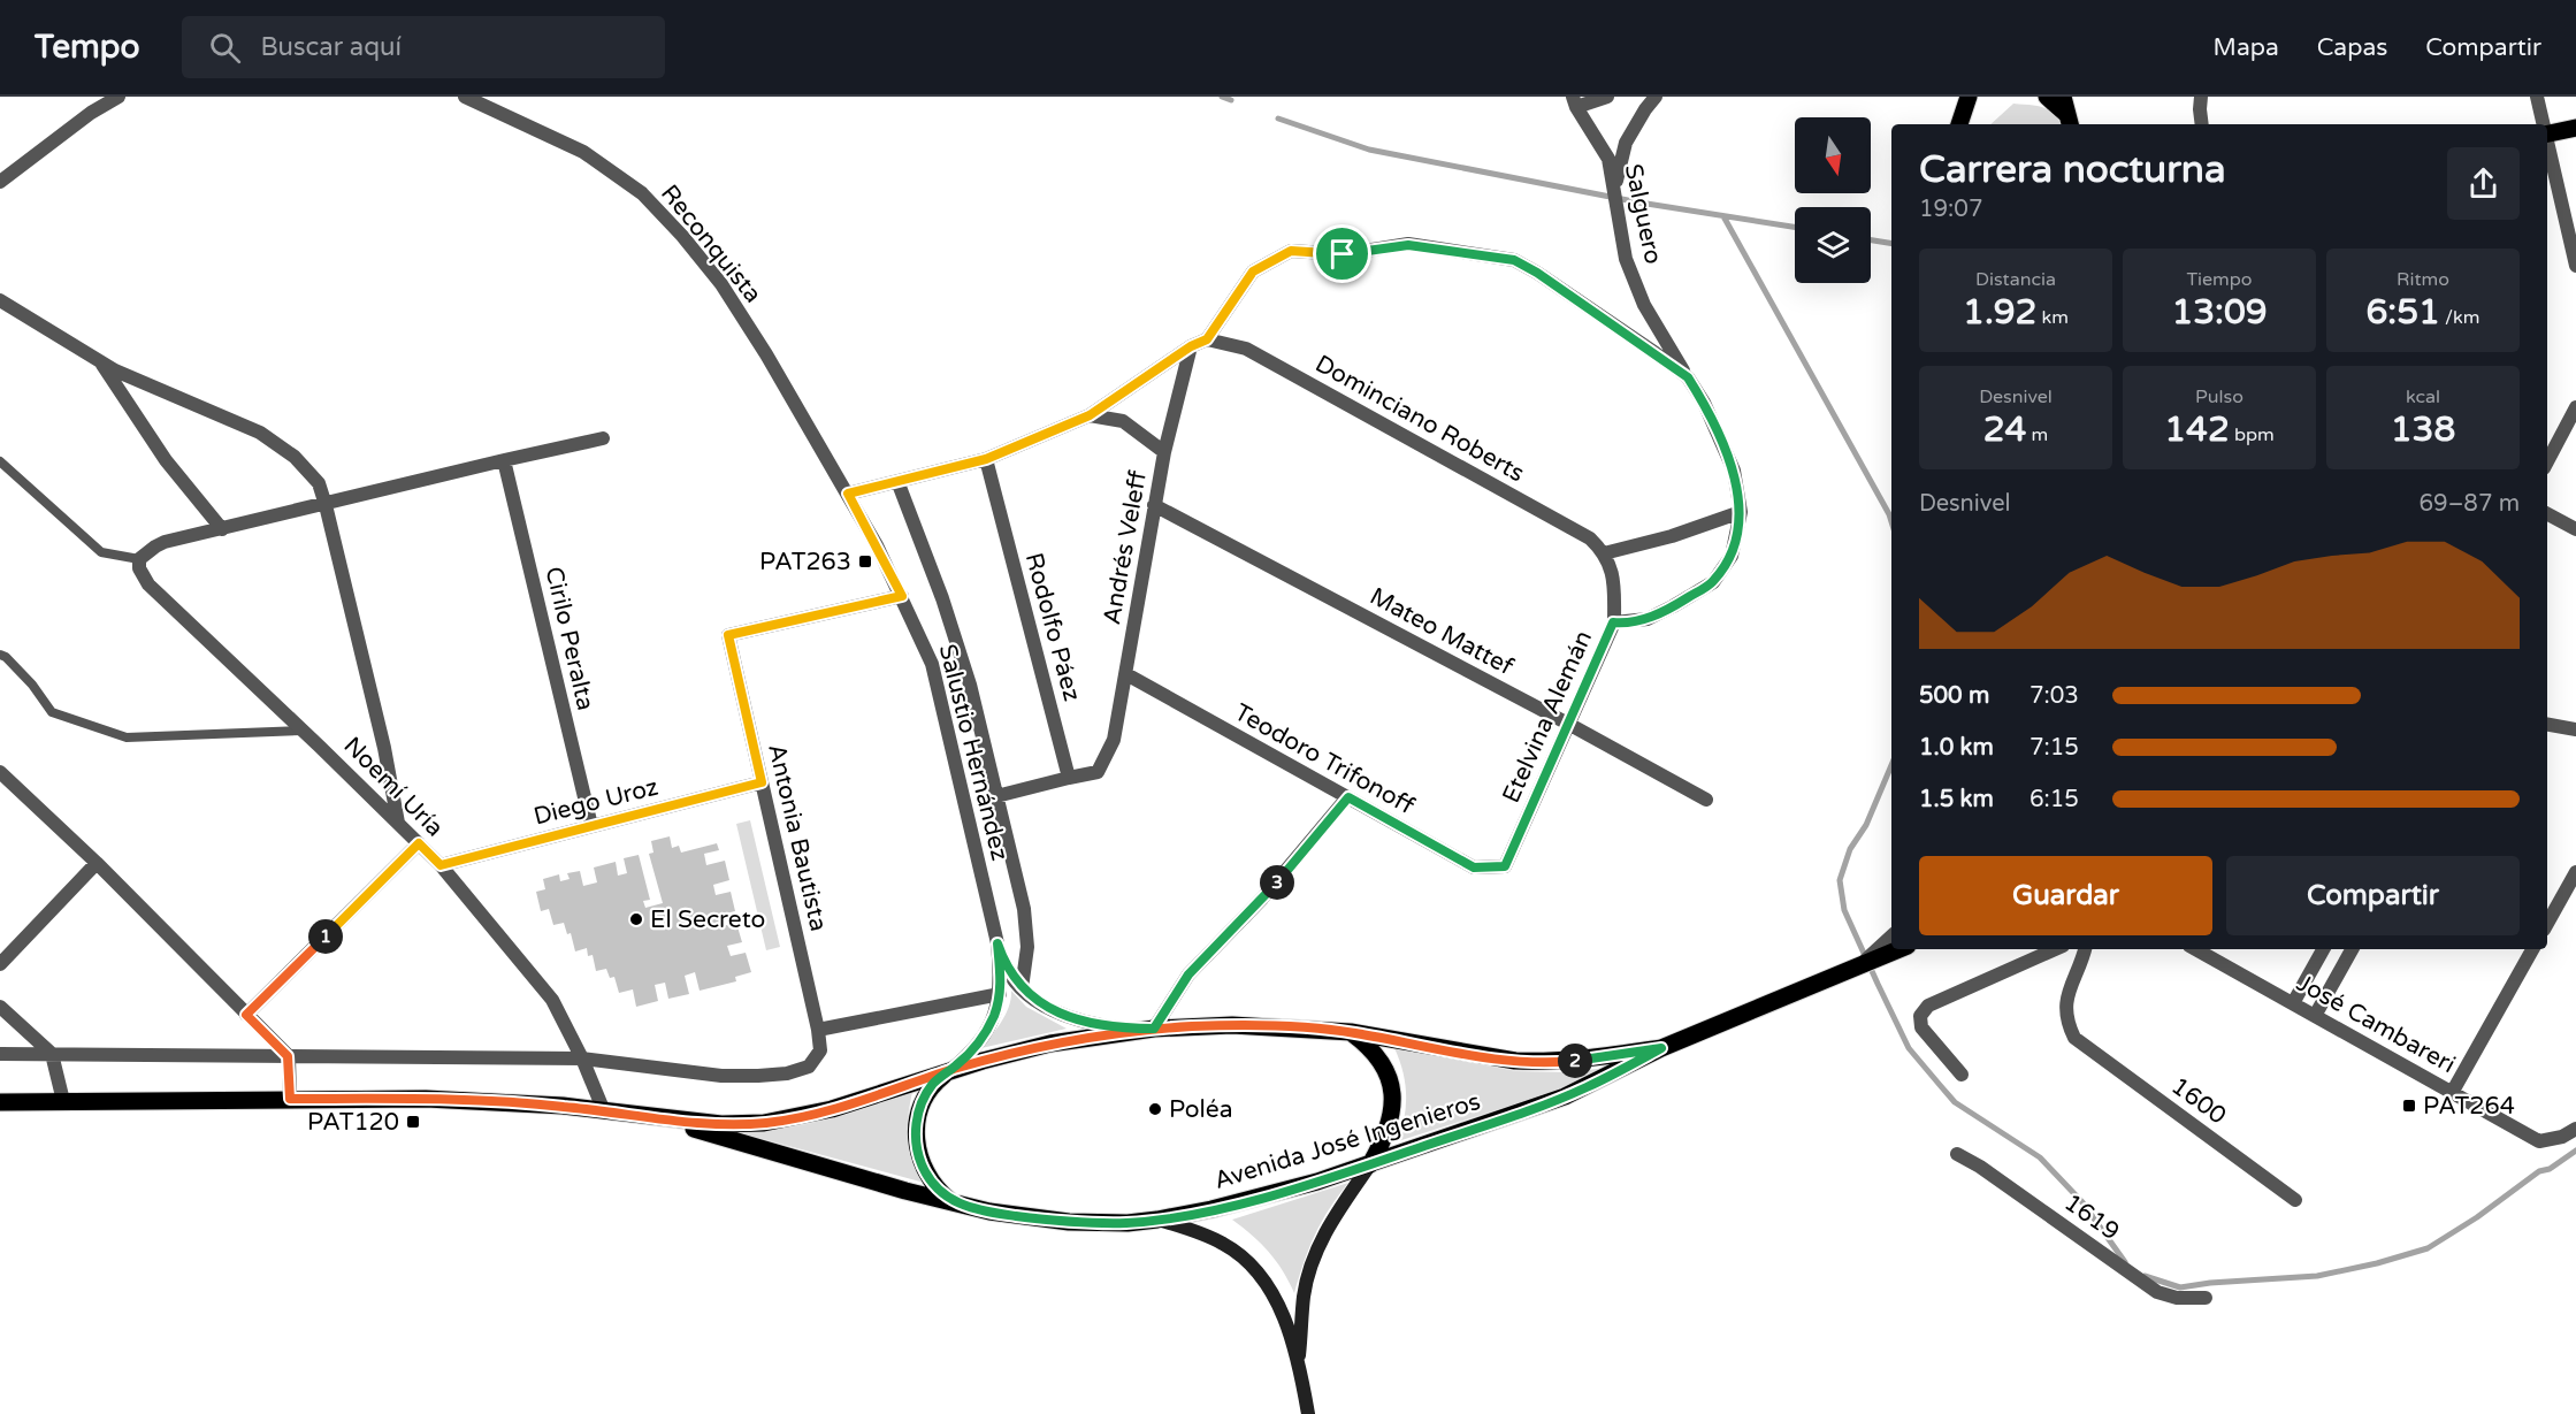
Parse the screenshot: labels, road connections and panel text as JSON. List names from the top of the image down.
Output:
{
  "streets": {
    "main road": ["Avenida José Ingenieros"],
    "street": [
      "Salguero",
      "Reconquista",
      "Dominciano Roberts",
      "Andrés Veleff",
      "Rodolfo Páez",
      "Mateo Mattef",
      "Cirilo Peralta",
      "Etelvina Alemán",
      "Salustio Hernández",
      "Teodoro Trifonoff",
      "Noemí Uría",
      "Diego Uroz",
      "Antonia Bautista",
      "José Cambareri",
      "1600",
      "1619"
    ]
  },
  "crossings": [
    ["Reconquista", "Salustio Hernández"],
    ["Dominciano Roberts", "Etelvina Alemán"],
    ["Andrés Veleff", "Rodolfo Páez"],
    ["Andrés Veleff", "Mateo Mattef"],
    ["Andrés Veleff", "Teodoro Trifonoff"],
    ["Mateo Mattef", "Etelvina Alemán"],
    ["Cirilo Peralta", "Diego Uroz"],
    ["Etelvina Alemán", "Teodoro Trifonoff"],
    ["Salustio Hernández", "Antonia Bautista"],
    ["Noemí Uría", "Diego Uroz"],
    ["Noemí Uría", "Antonia Bautista"],
    ["Diego Uroz", "Antonia Bautista"]
  ],
  "places": {
    "transit": ["PAT263", "PAT264", "PAT120"],
    "other": ["El Secreto", "Poléa"]
  },
  "north": "bottom",
  "page": {
    "header": "Tempo",
    "search": "Buscar aquí",
    "nav": ["Mapa", "Capas", "Compartir"],
    "heading": ["Carrera nocturna", "19:07"],
    "stats": [
      ["Distancia", "1.92 km"],
      ["Tiempo", "13:09"],
      ["Ritmo", "6:51 /km"],
      ["Desnivel", "24 m"],
      ["Pulso", "142 bpm"],
      ["kcal", "138"]
    ],
    "chart": ["Desnivel", "69–87 m"],
    "list": [
      {
        "name": "500 m",
        "note": "7:03"
      },
      {
        "name": "1.0 km",
        "note": "7:15"
      },
      {
        "name": "1.5 km",
        "note": "6:15"
      }
    ],
    "buttons": ["Guardar", "Compartir"],
    "pins": ["3", "1", "2"]
  }
}
